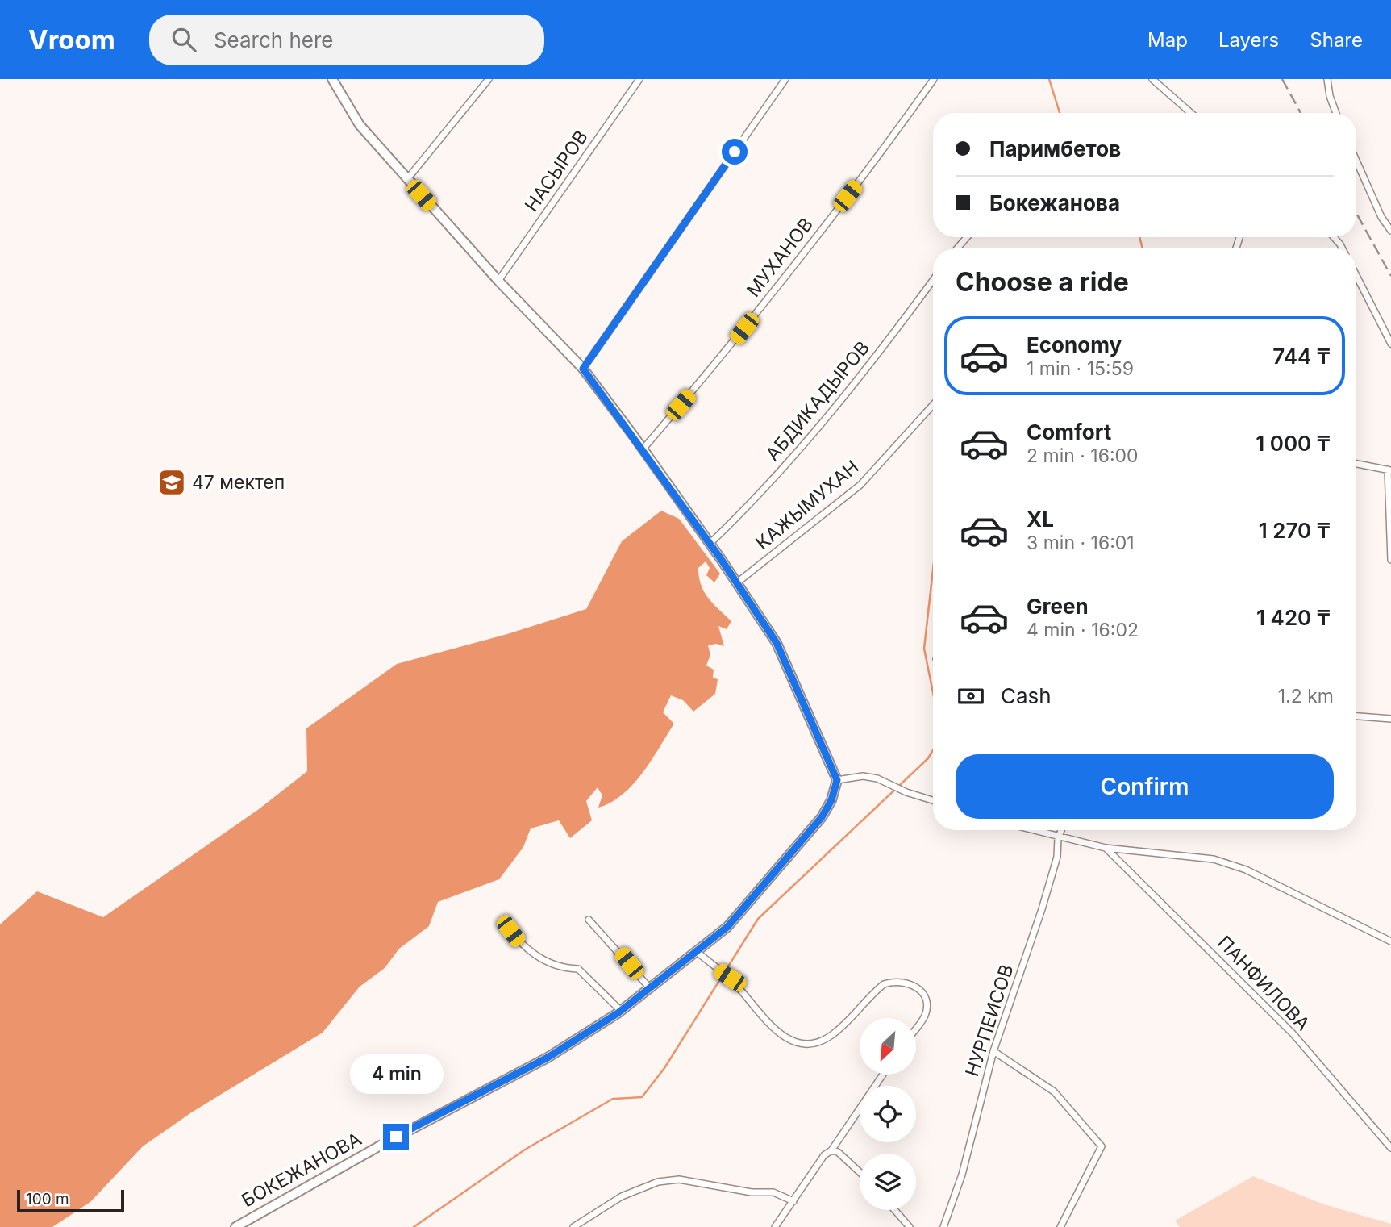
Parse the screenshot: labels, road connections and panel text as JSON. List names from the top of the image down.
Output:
{
  "streets": {
    "street": [
      "НАСЫРОВ",
      "МУХАНОВ",
      "АБДИКАДЫРОВ",
      "КАЖЫМУХАН",
      "ПАНФИЛОВА",
      "НУРПЕИСОВ",
      "БОКЕЖАНОВА"
    ]
  },
  "places": {
    "school or university": ["47 мектеп"]
  },
  "scale_bar": "100 m",
  "north": "bottom left",
  "page": {
    "header": "Vroom",
    "search": "Search here",
    "nav": ["Map", "Layers", "Share"],
    "banner": ["Паримбетов", "Бокежанова"],
    "heading": "Choose a ride",
    "list": [
      {
        "name": "Economy",
        "note": "1 min · 15:59",
        "value": "744 ₸"
      },
      {
        "name": "Comfort",
        "note": "2 min · 16:00",
        "value": "1 000 ₸"
      },
      {
        "name": "XL",
        "note": "3 min · 16:01",
        "value": "1 270 ₸"
      },
      {
        "name": "Green",
        "note": "4 min · 16:02",
        "value": "1 420 ₸"
      }
    ],
    "pay": ["Cash", "1.2 km"],
    "buttons": "Confirm",
    "bubble": "4 min",
    "scale": "100 m"
  }
}
